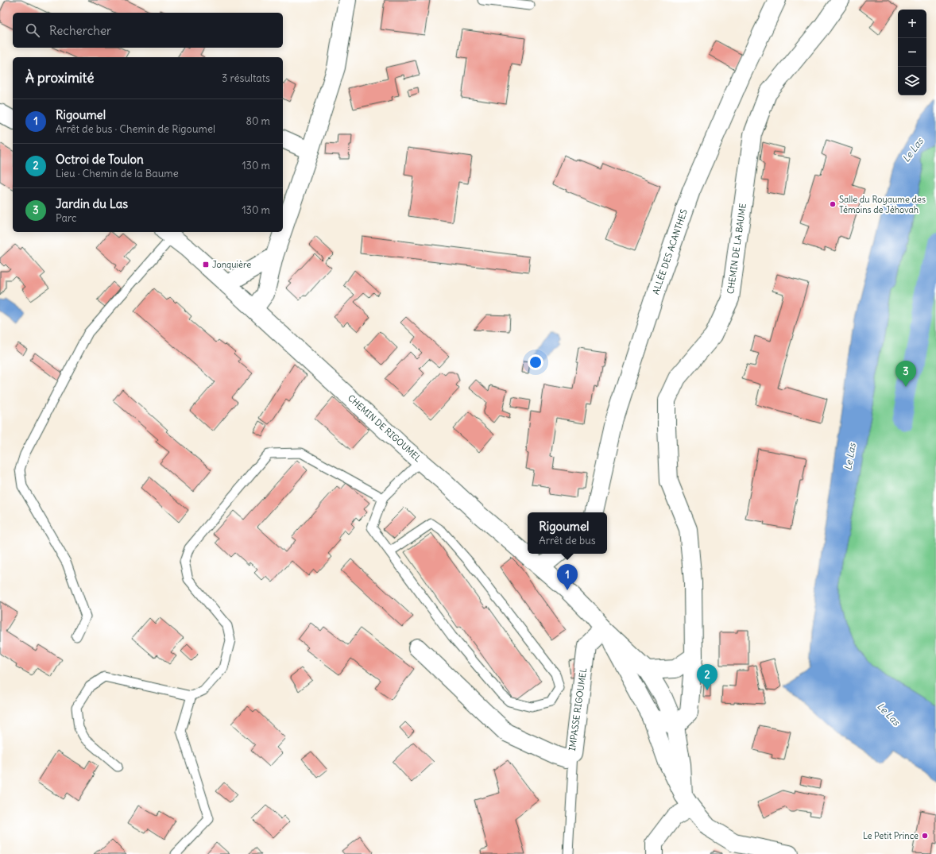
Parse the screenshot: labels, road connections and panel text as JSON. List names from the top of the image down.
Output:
{
  "streets": {
    "street": [
      "CHEMIN DE LA BAUME",
      "ALLÉE DES ACANTHES",
      "CHEMIN DE RIGOUMEL",
      "IMPASSE RIGOUMEL"
    ]
  },
  "crossings": [
    ["CHEMIN DE LA BAUME", "CHEMIN DE RIGOUMEL"],
    ["CHEMIN DE RIGOUMEL", "IMPASSE RIGOUMEL"]
  ],
  "water": ["Le Las"],
  "places": {
    "other": ["Salle du Royaume des Témoins de Jéhovah", "Le Petit Prince"],
    "transit": ["Jonquière"]
  },
  "page": {
    "map_buttons": ["+", "−"],
    "search": "Rechercher",
    "heading": ["À proximité", "3 résultats"],
    "list": [
      {
        "mark": "1",
        "name": "Rigoumel",
        "note": "Arrêt de bus · Chemin de Rigoumel",
        "value": "80 m"
      },
      {
        "mark": "2",
        "name": "Octroi de Toulon",
        "note": "Lieu · Chemin de la Baume",
        "value": "130 m"
      },
      {
        "mark": "3",
        "name": "Jardin du Las",
        "note": "Parc",
        "value": "130 m"
      }
    ],
    "pins": ["3", "1", "2"],
    "popup": ["Rigoumel", "Arrêt de bus"]
  }
}
